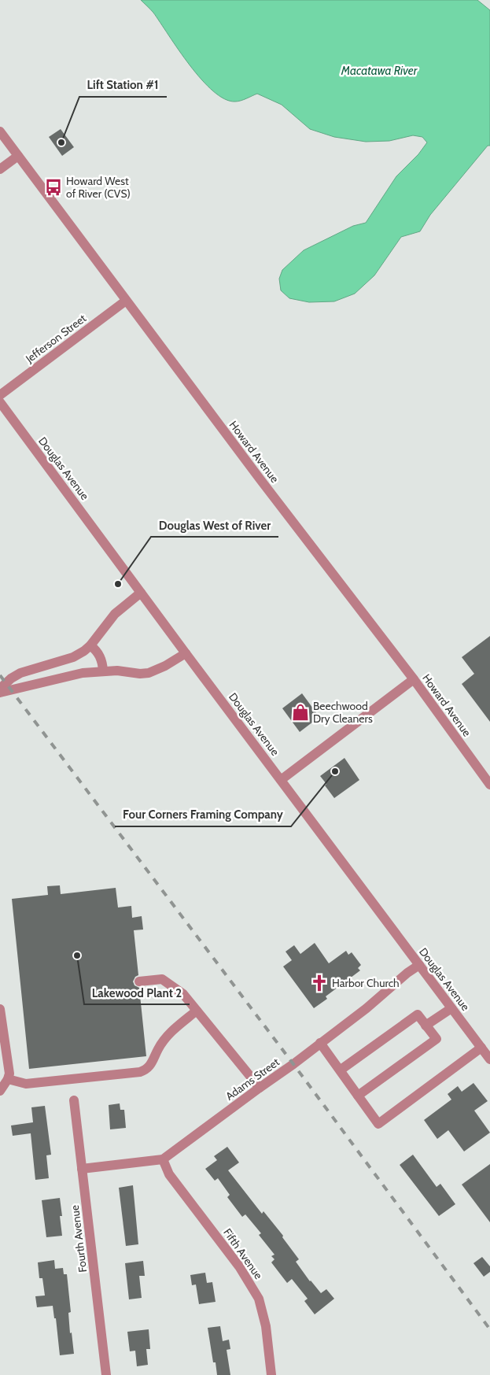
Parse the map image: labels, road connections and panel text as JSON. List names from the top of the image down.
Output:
{
  "streets": {
    "street": [
      "Jefferson Street",
      "Howard Avenue",
      "Douglas Avenue",
      "Adams Street",
      "Fourth Avenue",
      "Fifth Avenue"
    ]
  },
  "crossings": [
    ["Jefferson Street", "Howard Avenue"],
    ["Douglas Avenue", "Adams Street"],
    ["Adams Street", "Fifth Avenue"]
  ],
  "water": ["Macatawa River"],
  "places": {
    "other": [
      "Lift Station #1",
      "Douglas West of River",
      "Four Corners Framing Company",
      "Lakewood Plant 2"
    ],
    "bus stop": ["Howard West of River (CVS)"],
    "shop": ["Beechwood Dry Cleaners"],
    "church": ["Harbor Church"]
  }
}
